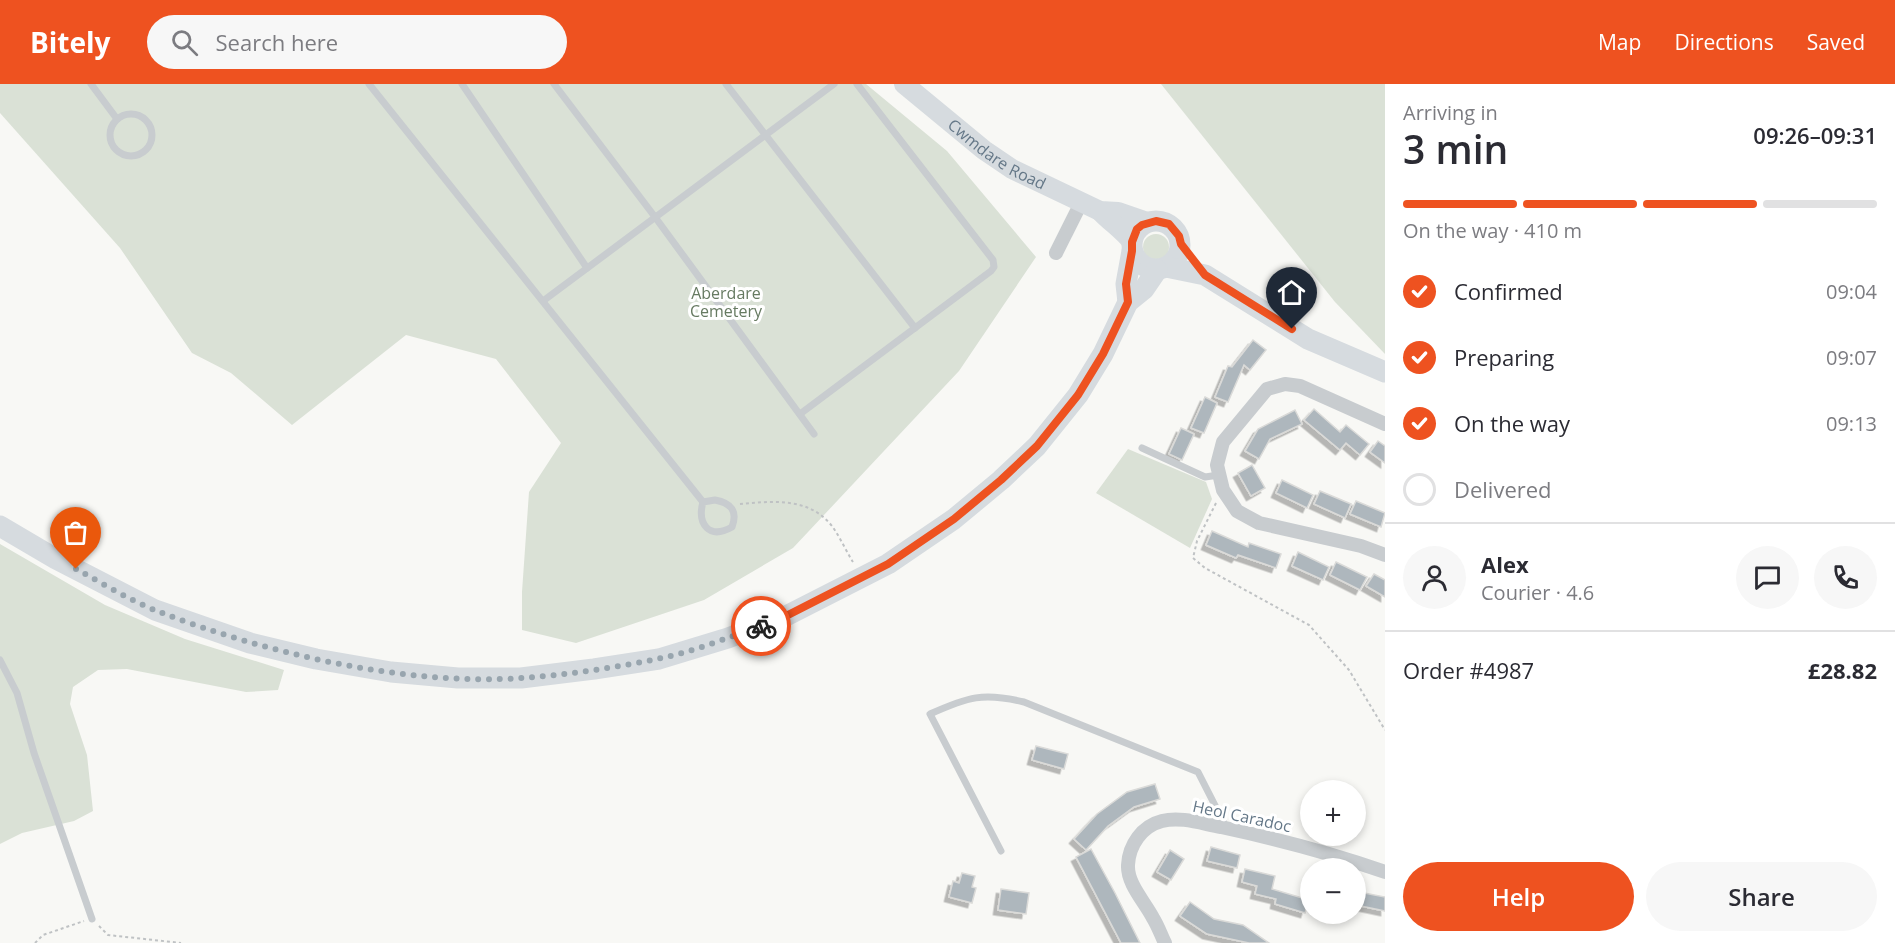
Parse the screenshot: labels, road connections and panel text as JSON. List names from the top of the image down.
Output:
{
  "streets": {
    "main road": ["Cwmdare Road"],
    "street": ["Heol Caradoc"]
  },
  "parks": ["Aberdare Cemetery"],
  "page": {
    "header": "Bitely",
    "search": "Search here",
    "nav": ["Map", "Directions", "Saved"],
    "heading": ["3 min", "Arriving in", "09:26–09:31"],
    "panel": [
      "Alex",
      "Courier · 4.6",
      "Order #4987",
      "£28.82"
    ],
    "bar": "On the way · 410 m",
    "list": [
      ["Confirmed", "09:04"],
      ["Preparing", "09:07"],
      ["On the way", "09:13"],
      "Delivered"
    ],
    "map_buttons": ["+", "−"],
    "buttons": ["Help", "Share"]
  }
}
